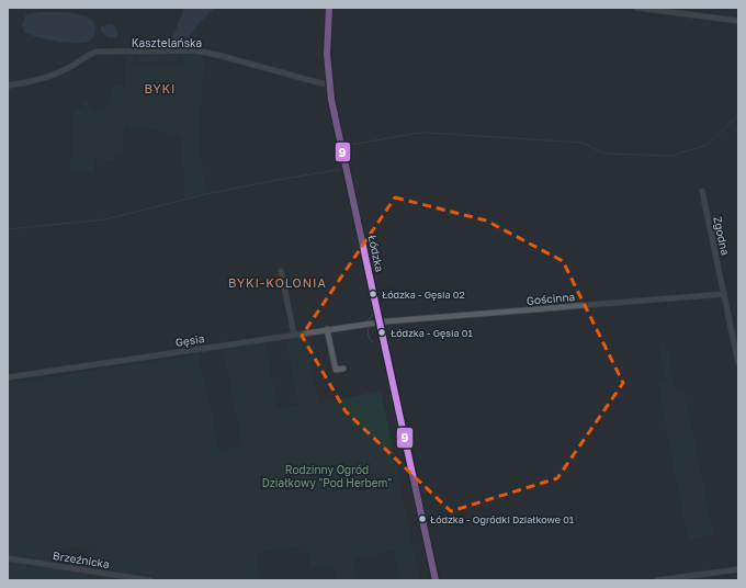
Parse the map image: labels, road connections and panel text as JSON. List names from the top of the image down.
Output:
{
  "streets": {
    "main road": ["Łódzka"],
    "street": [
      "Kasztelańska",
      "Zgodna",
      "Gościnna",
      "Gęsia",
      "Brzeźnicka"
    ]
  },
  "crossings": [
    ["Kasztelańska", "Łódzka"],
    ["Zgodna", "Gościnna"],
    ["Łódzka", "Gościnna"],
    ["Łódzka", "Gęsia"],
    ["Gościnna", "Gęsia"]
  ],
  "districts": ["BYKI", "BYKI-KOLONIA"],
  "parks": ["Rodzinny Ogród Działkowy \"Pod Herbem\""],
  "places": ["Łódzka - Gęsia 02", "Łódzka - Gęsia 01", "Łódzka - Ogródki Działkowe 01"],
  "lines": ["transit line 9"]
}
